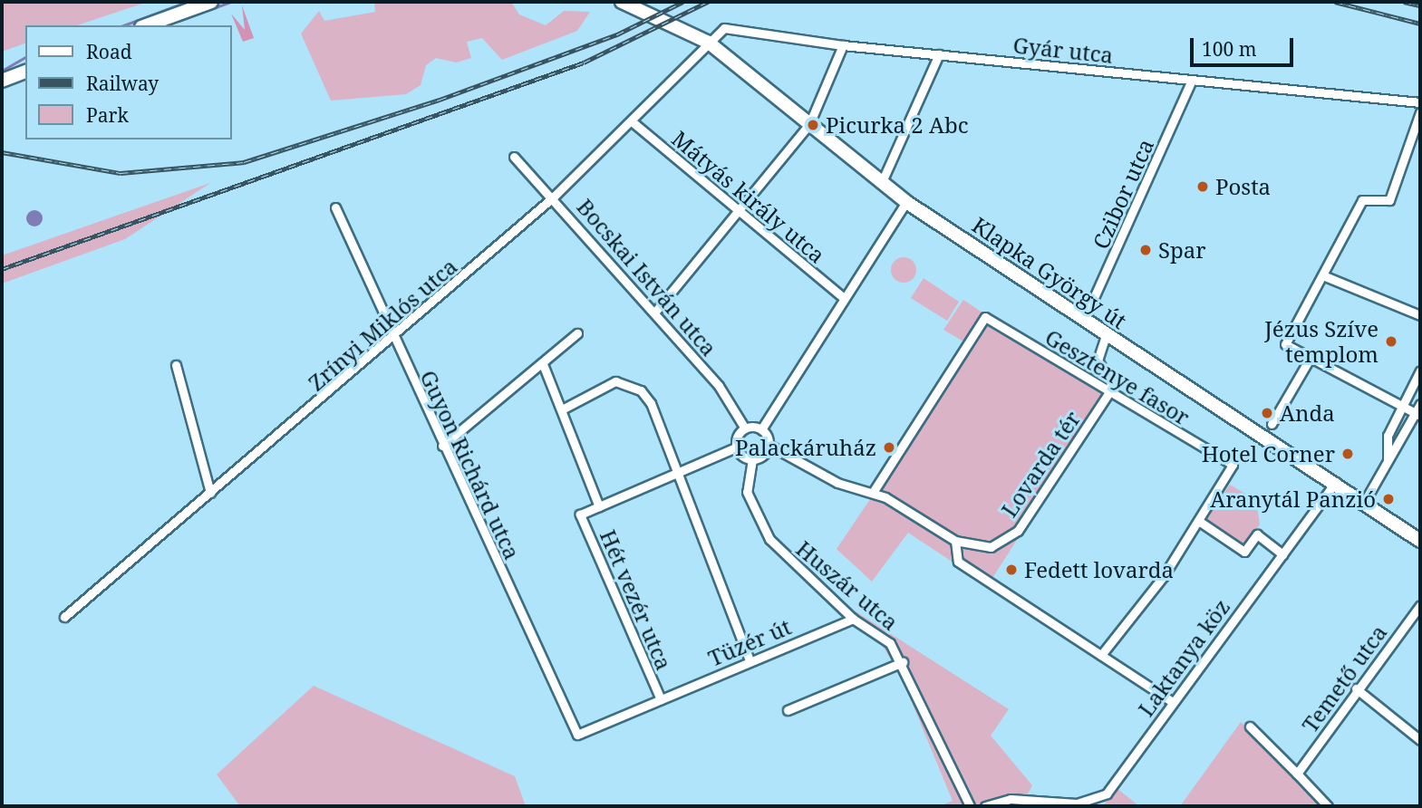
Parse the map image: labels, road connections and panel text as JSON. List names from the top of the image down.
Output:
{
  "streets": {
    "main road": ["Klapka György út"],
    "street": [
      "Gyár utca",
      "Czibor utca",
      "Mátyás király utca",
      "Bocskai István utca",
      "Zrínyi Miklós utca",
      "Gesztenye fasor",
      "Lovarda tér",
      "Guyon Richárd utca",
      "Huszár utca",
      "Hét vezér utca",
      "Tüzér út",
      "Laktanya köz",
      "Temető utca"
    ]
  },
  "crossings": [
    ["Gyár utca", "Czibor utca"],
    ["Gyár utca", "Klapka György út"],
    ["Gyár utca", "Zrínyi Miklós utca"],
    ["Czibor utca", "Klapka György út"],
    ["Mátyás király utca", "Zrínyi Miklós utca"],
    ["Klapka György út", "Zrínyi Miklós utca"],
    ["Klapka György út", "Laktanya köz"],
    ["Bocskai István utca", "Zrínyi Miklós utca"],
    ["Zrínyi Miklós utca", "Guyon Richárd utca"],
    ["Gesztenye fasor", "Lovarda tér"],
    ["Guyon Richárd utca", "Tüzér út"],
    ["Huszár utca", "Tüzér út"],
    ["Hét vezér utca", "Tüzér út"]
  ],
  "places": [
    "Picurka 2 Abc",
    "Posta",
    "Spar",
    "Jézus Szíve templom",
    "Anda",
    "Palackáruház",
    "Hotel Corner",
    "Aranytál Panzió",
    "Fedett lovarda"
  ],
  "legend": ["Road", "Railway", "Park"],
  "scale_bar": "100 m"
}
